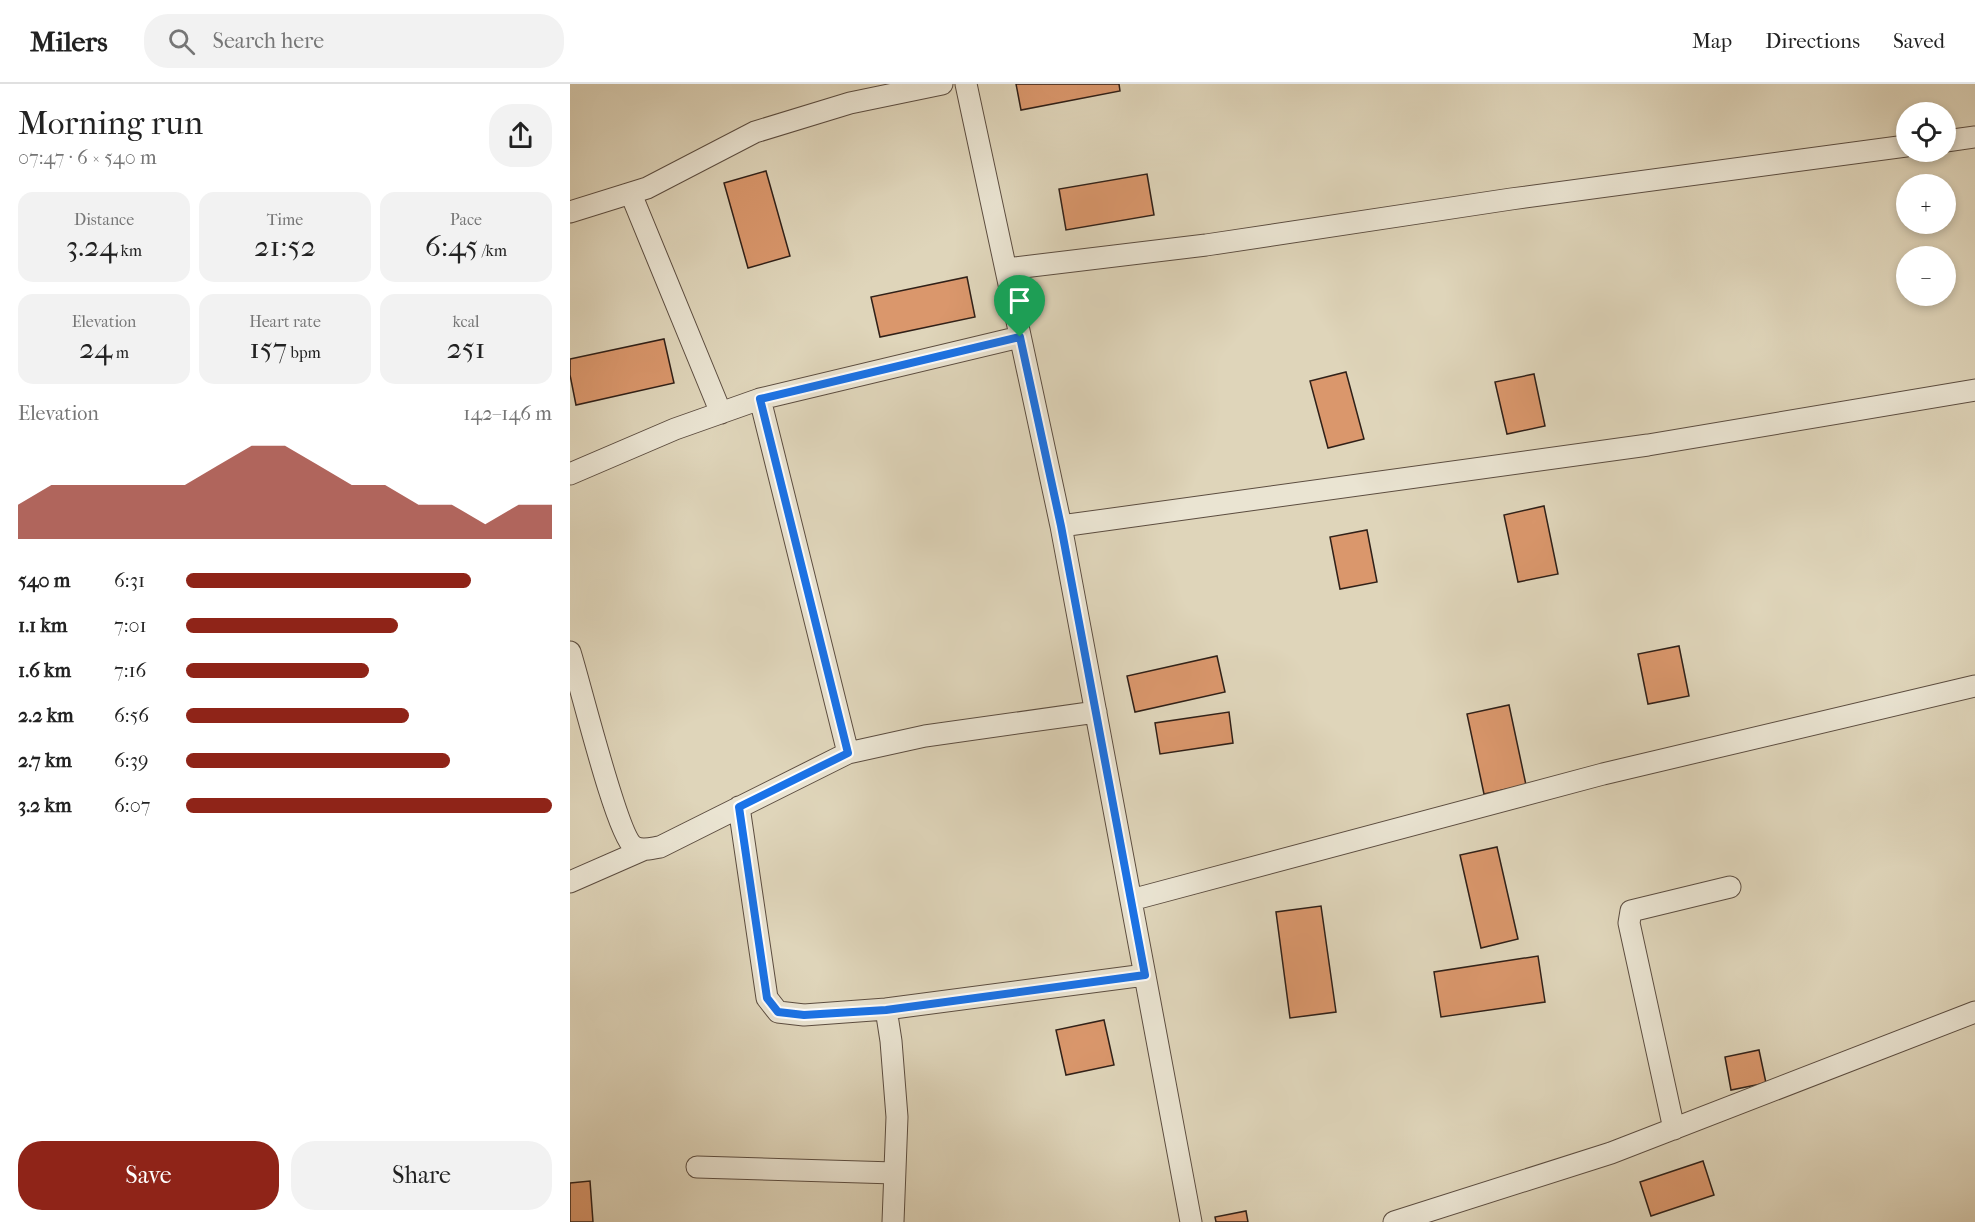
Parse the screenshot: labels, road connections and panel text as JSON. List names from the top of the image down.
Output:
{
  "page": {
    "header": "Milers",
    "search": "Search here",
    "nav": ["Map", "Directions", "Saved"],
    "heading": ["Morning run", "07:47 · 6 × 540 m"],
    "map_buttons": ["+", "−"],
    "stats": [
      ["Distance", "3.24 km"],
      ["Time", "21:52"],
      ["Pace", "6:45 /km"],
      ["Elevation", "24 m"],
      ["Heart rate", "157 bpm"],
      ["kcal", "251"]
    ],
    "chart": ["Elevation", "142–146 m"],
    "list": [
      {
        "name": "540 m",
        "note": "6:31"
      },
      {
        "name": "1.1 km",
        "note": "7:01"
      },
      {
        "name": "1.6 km",
        "note": "7:16"
      },
      {
        "name": "2.2 km",
        "note": "6:56"
      },
      {
        "name": "2.7 km",
        "note": "6:39"
      },
      {
        "name": "3.2 km",
        "note": "6:07"
      }
    ],
    "buttons": ["Save", "Share"]
  }
}
